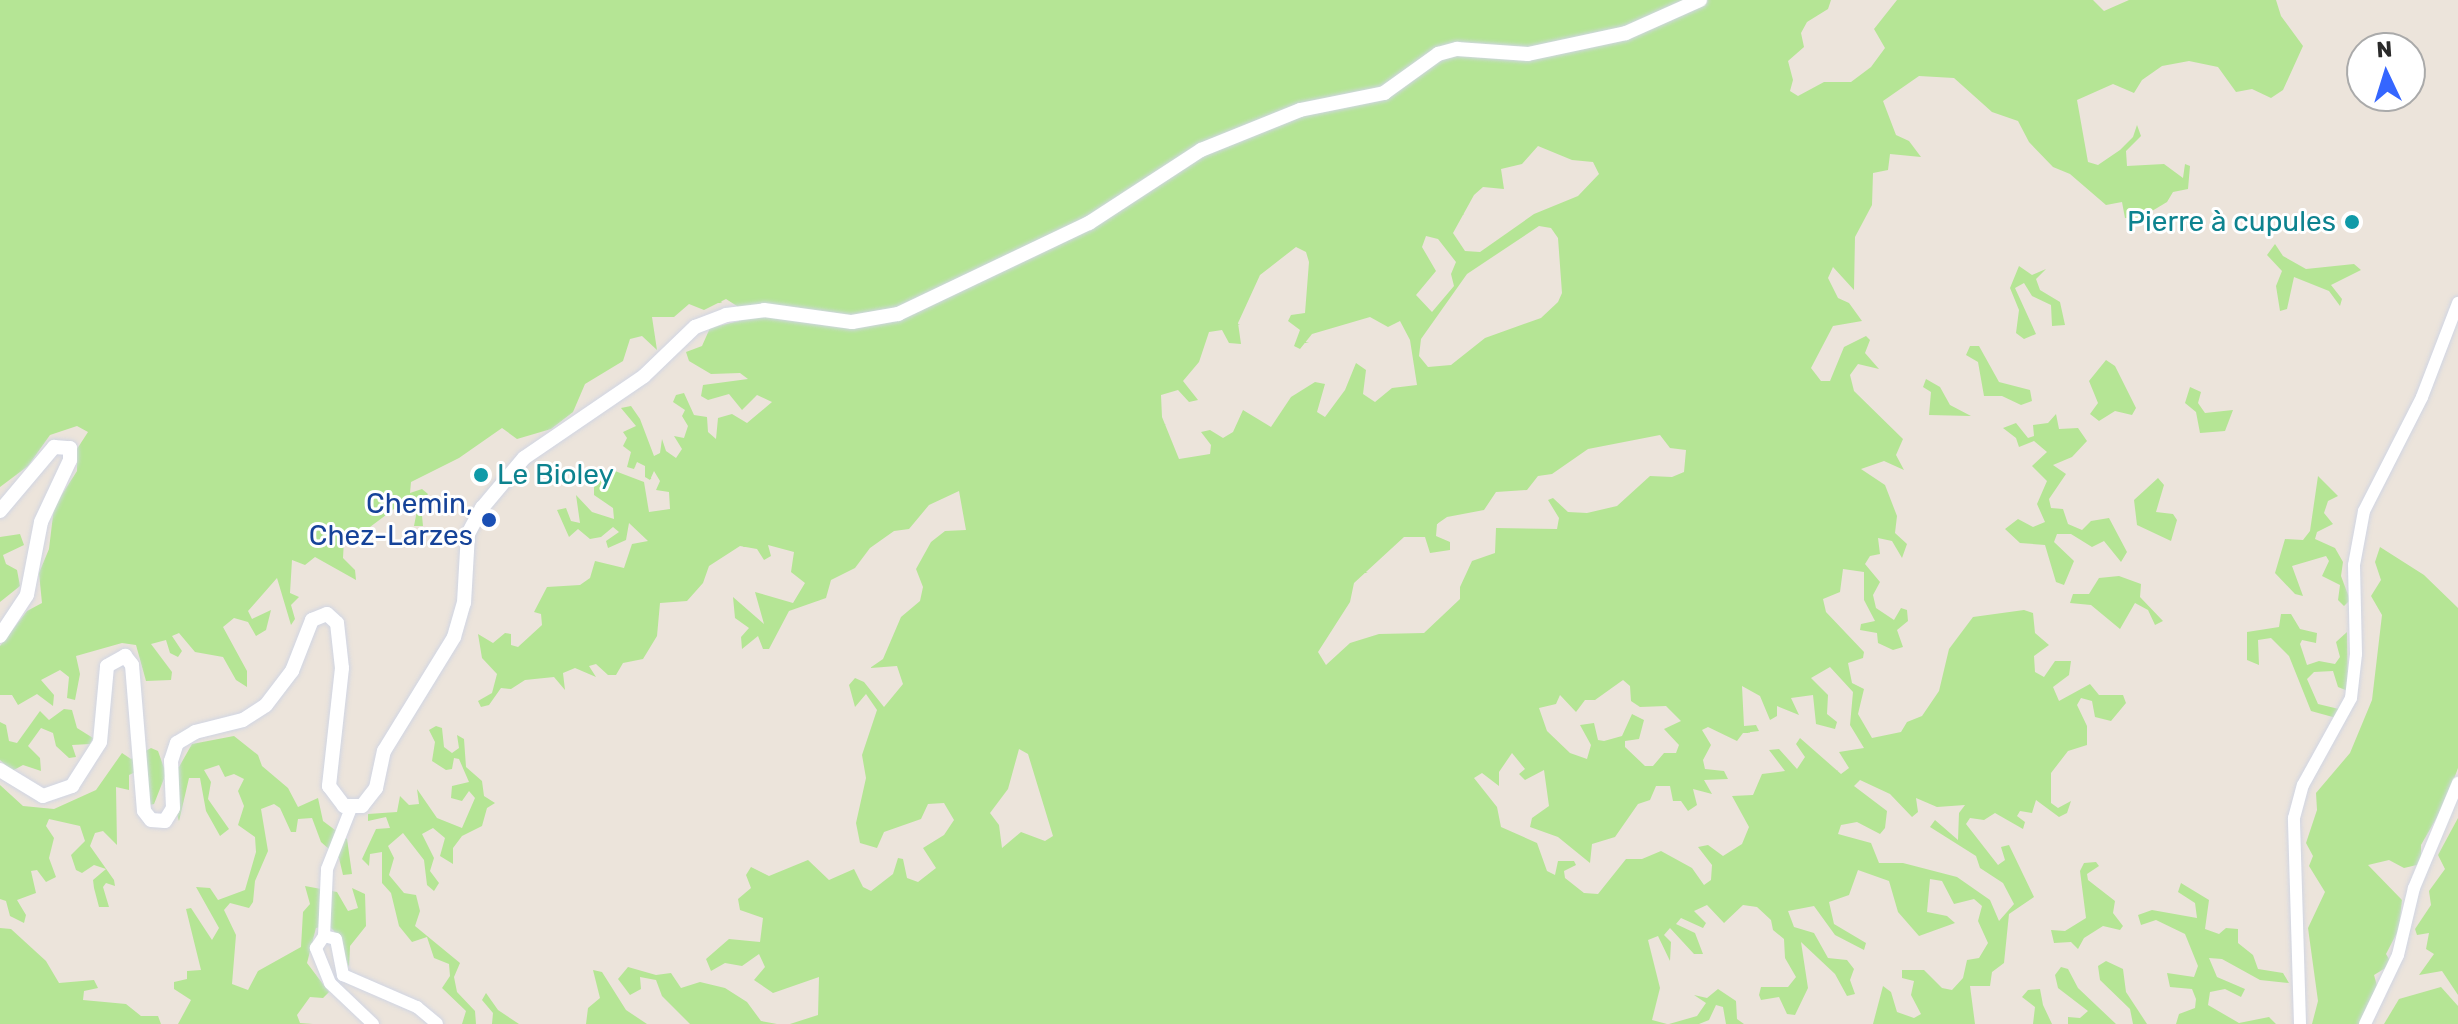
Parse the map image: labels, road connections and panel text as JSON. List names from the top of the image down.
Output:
{
  "places": ["Pierre à cupules", "Le Bioley", "Chemin, Chez-Larzes"],
  "north": "top"
}
